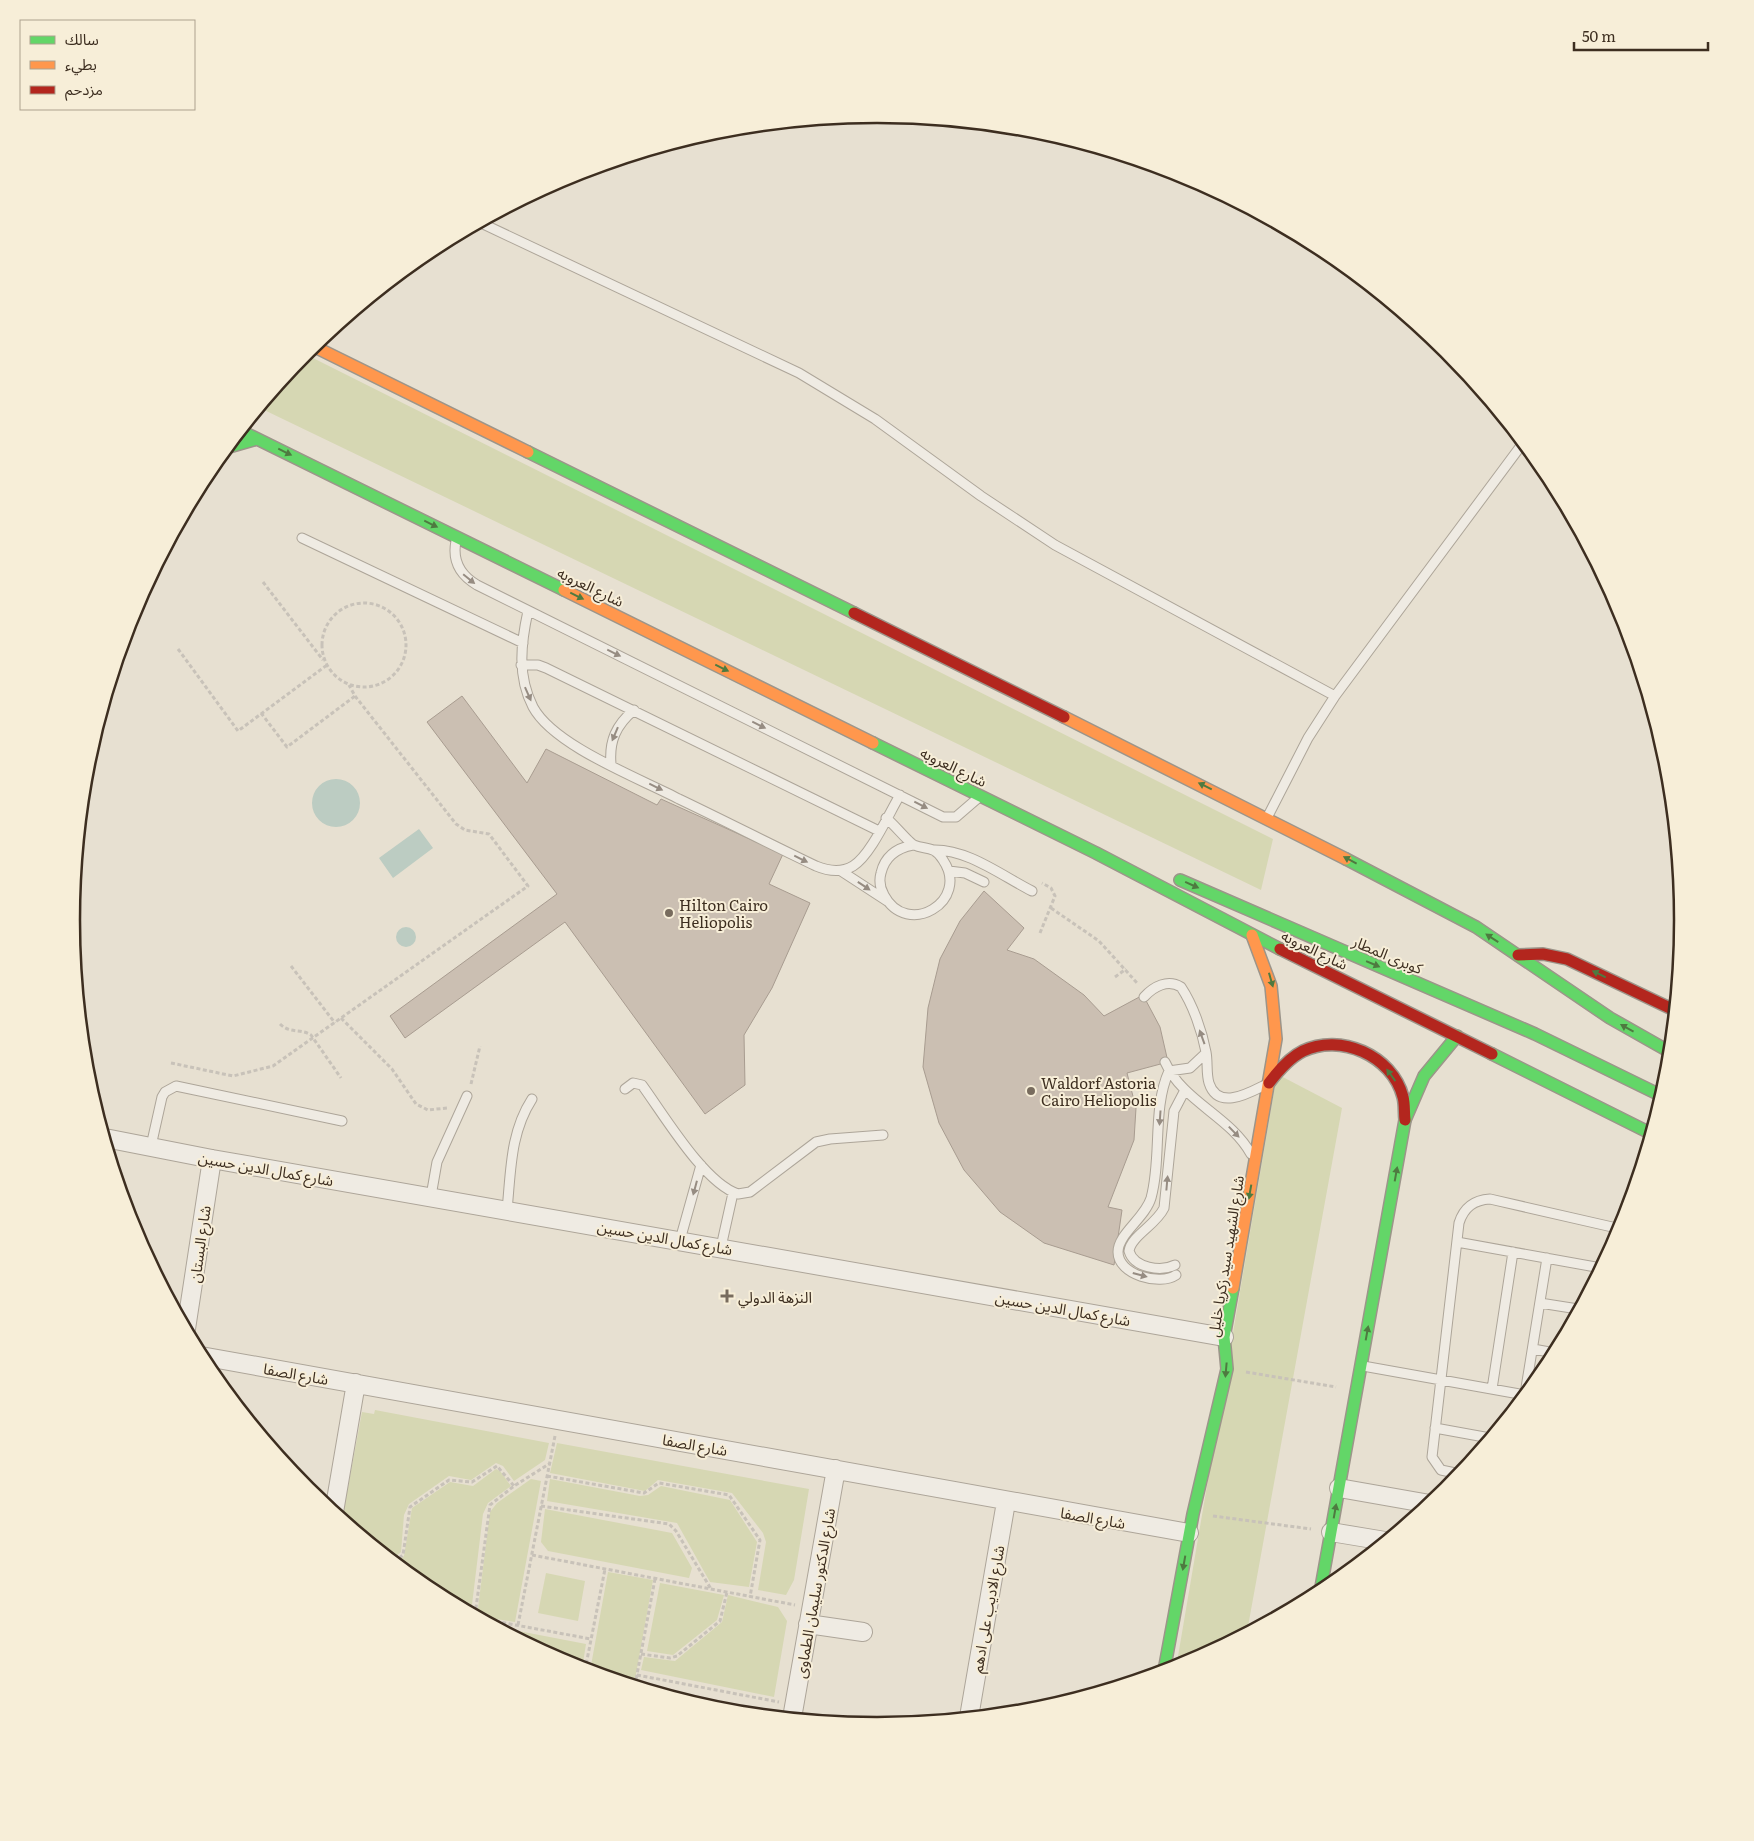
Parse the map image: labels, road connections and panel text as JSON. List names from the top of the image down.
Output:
{
  "streets": {
    "main road": ["شارع العروبه", "كوبرى المطار", "شارع الشهيد سيد زكريا خليل"],
    "street": [
      "شارع كمال الدين حسين",
      "شارع البستان",
      "شارع الصفا",
      "شارع الدكتور سليمان الطماوى",
      "شارع الاديب على ادهم"
    ]
  },
  "crossings": [
    ["شارع العروبه", "كوبرى المطار"],
    ["شارع العروبه", "شارع الشهيد سيد زكريا خليل"],
    ["شارع كمال الدين حسين", "شارع البستان"],
    ["شارع كمال الدين حسين", "شارع الشهيد سيد زكريا خليل"],
    ["شارع الشهيد سيد زكريا خليل", "شارع الصفا"],
    ["شارع الصفا", "شارع الدكتور سليمان الطماوى"],
    ["شارع الصفا", "شارع الاديب على ادهم"]
  ],
  "one_way": ["شارع العروبه", "شارع الشهيد سيد زكريا خليل"],
  "places": {
    "other": ["Hilton Cairo Heliopolis", "Waldorf Astoria Cairo Heliopolis"],
    "health": ["النزهة الدولي"]
  },
  "legend": ["سالك", "بطيء", "مزدحم"],
  "scale_bar": "50 m"
}
